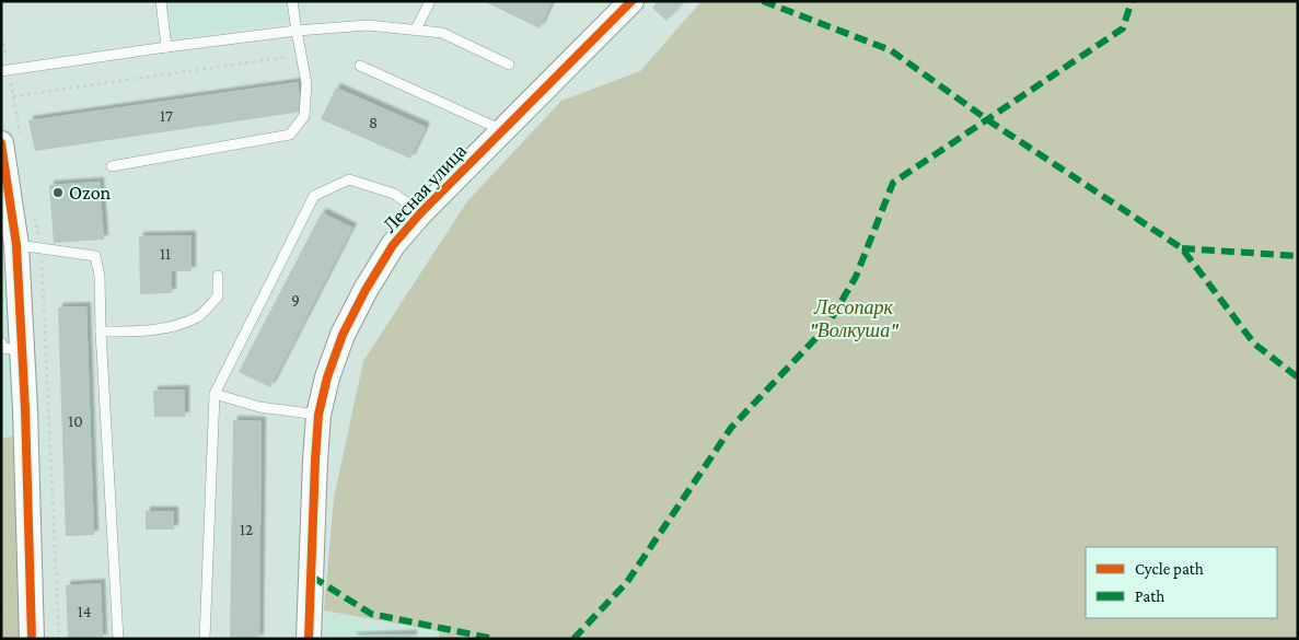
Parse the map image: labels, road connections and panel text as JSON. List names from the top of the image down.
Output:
{
  "streets": {
    "street": ["Лесная улица"]
  },
  "parks": ["Лесопарк \"Волкуша\""],
  "places": ["Ozon"],
  "house_numbers": [
    "17",
    "8",
    "11",
    "9",
    "10",
    "12",
    "14"
  ],
  "legend": ["Cycle path", "Path"]
}
